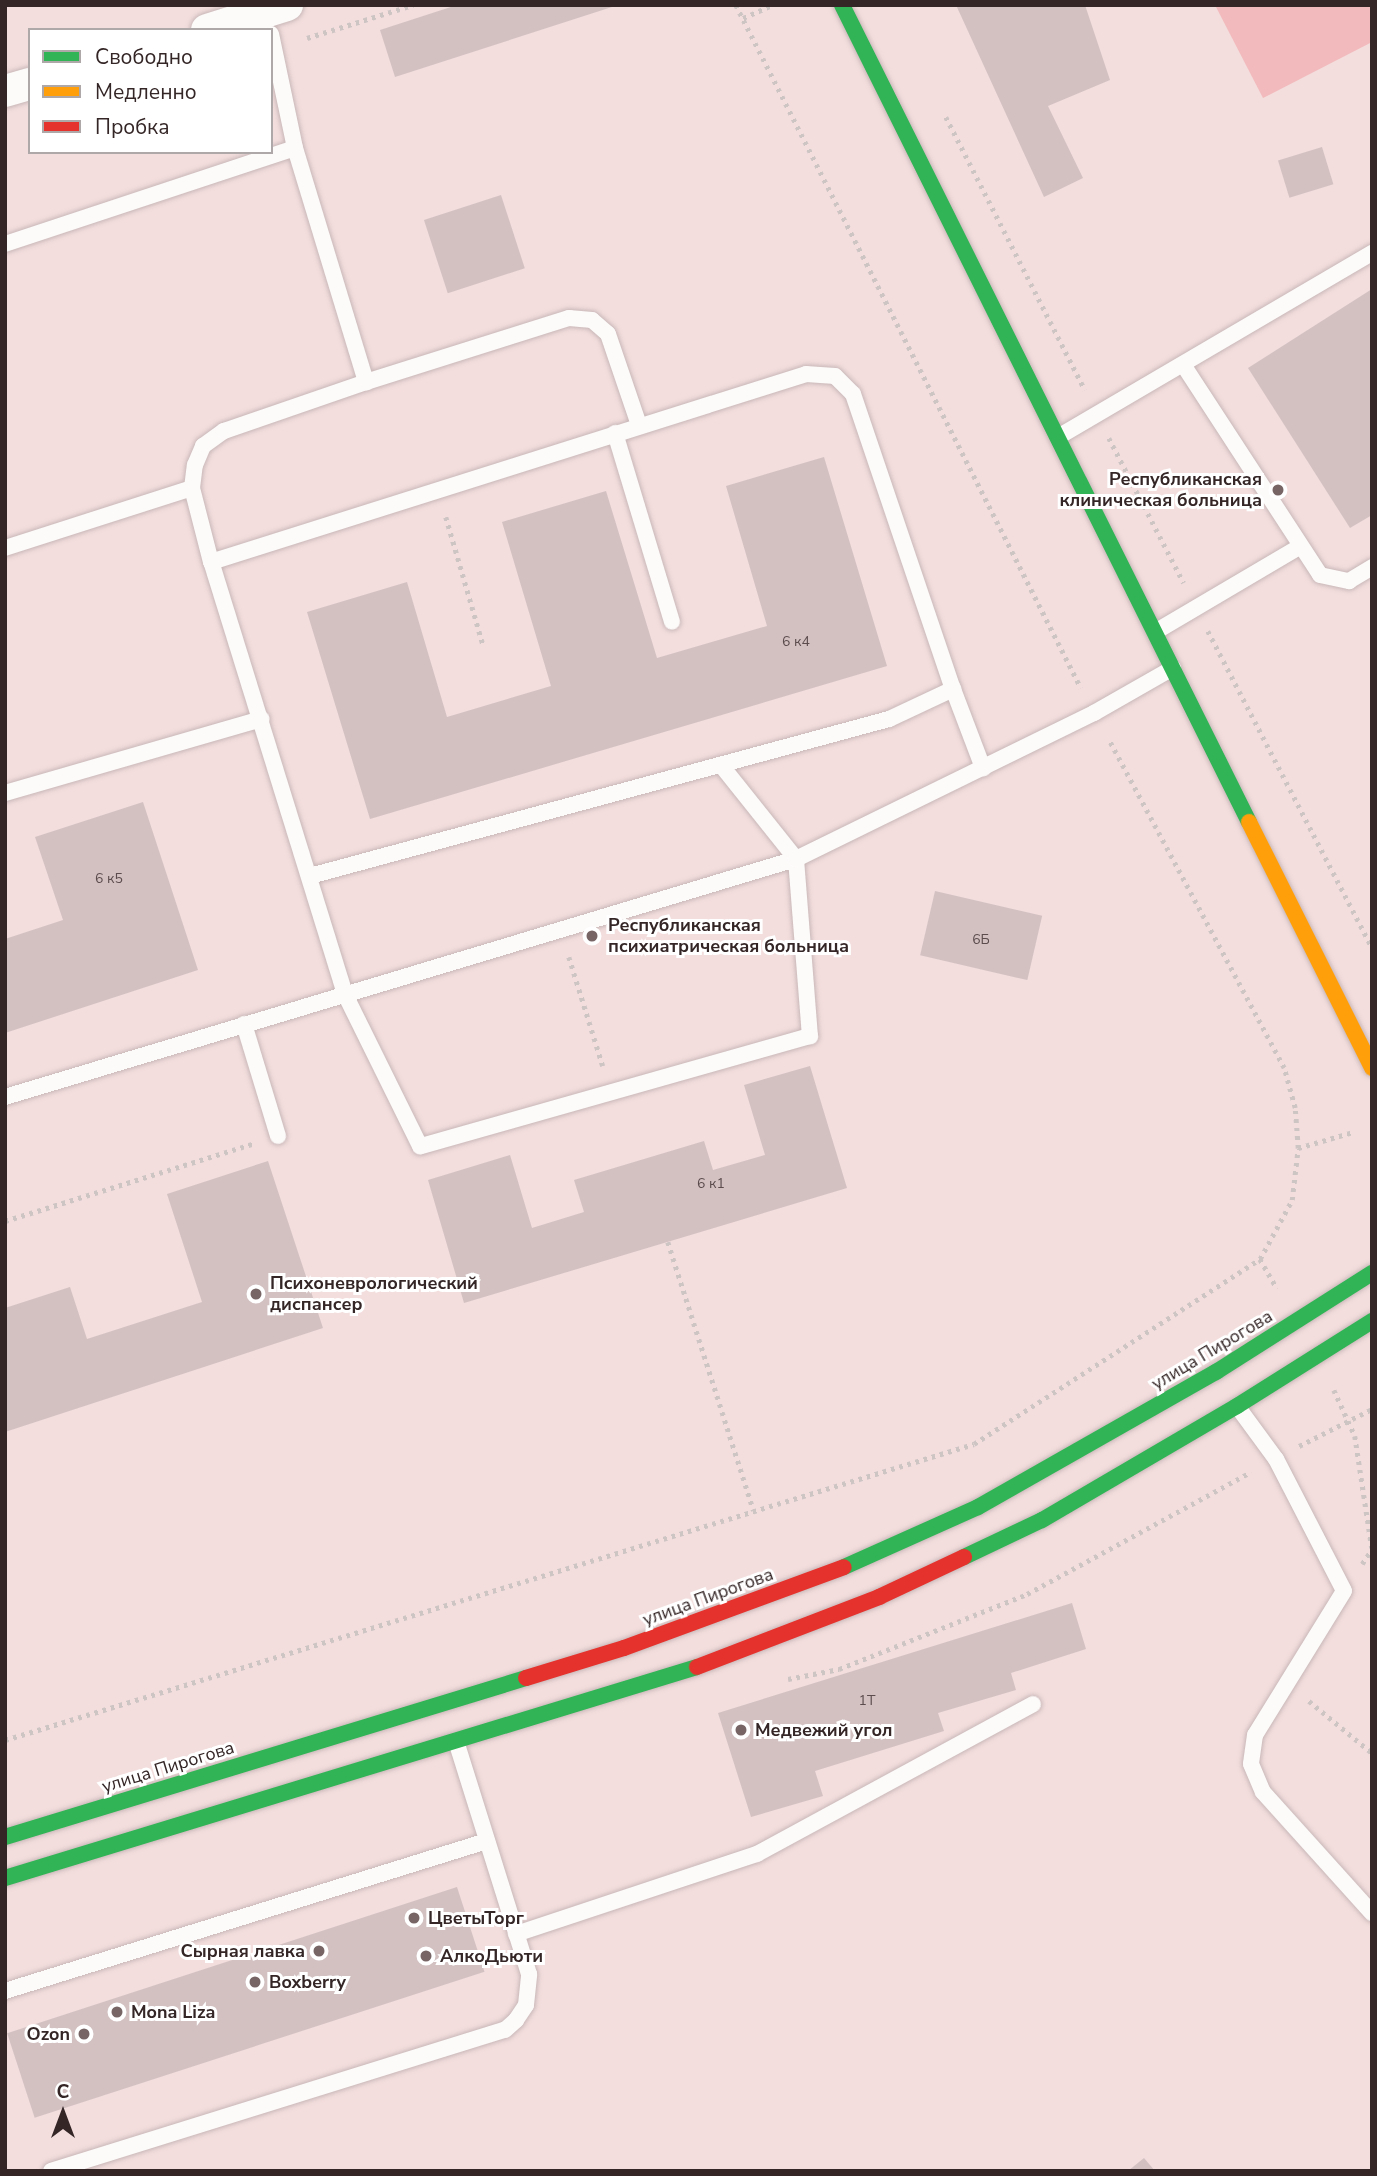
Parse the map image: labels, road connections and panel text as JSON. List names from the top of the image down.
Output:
{
  "streets": {
    "main road": ["улица Пирогова"]
  },
  "places": [
    "Республиканская клиническая больница",
    "Республиканская психиатрическая больница",
    "Психоневрологический диспансер",
    "Медвежий угол",
    "ЦветыТорг",
    "Сырная лавка",
    "АлкоДьюти",
    "Boxberry",
    "Mona Liza",
    "Ozon"
  ],
  "house_numbers": [
    "6 к4",
    "6 к5",
    "6Б",
    "6 к1",
    "1Т"
  ],
  "legend": ["Свободно", "Медленно", "Пробка"],
  "north": "top"
}
